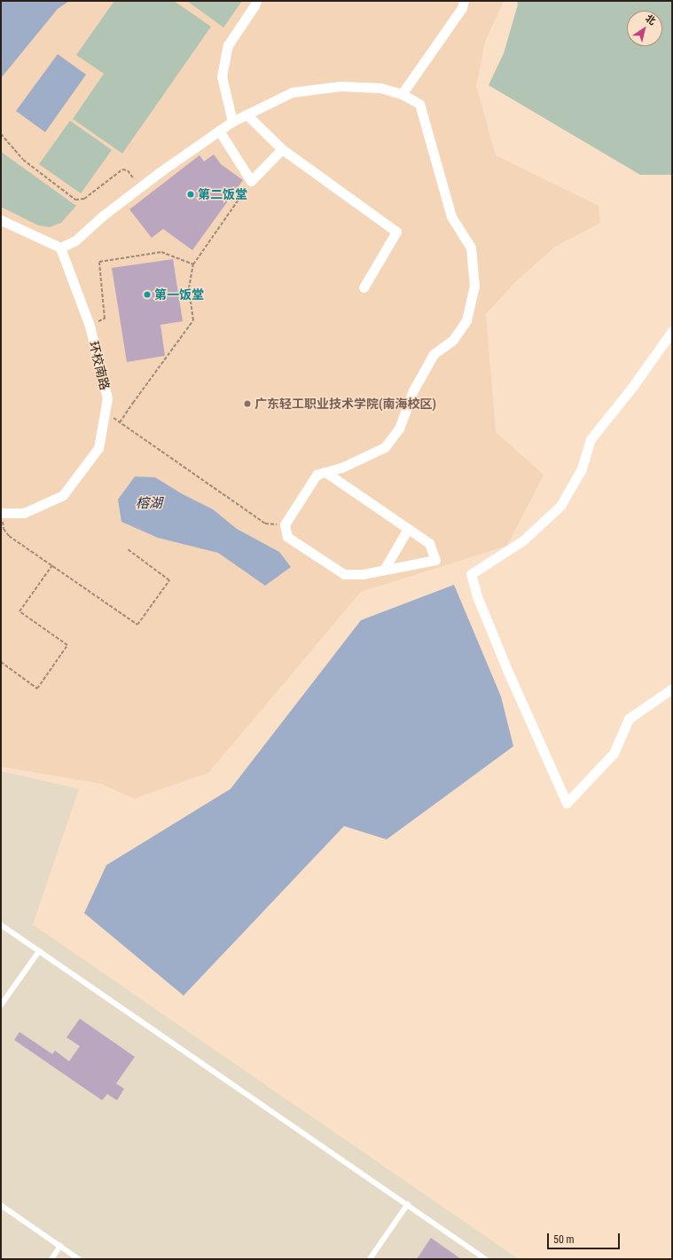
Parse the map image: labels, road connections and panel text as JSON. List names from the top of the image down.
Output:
{
  "streets": {
    "street": ["环校南路"]
  },
  "water": ["榕湖"],
  "places": ["第二饭堂", "第一饭堂", "广东轻工职业技术学院(南海校区)"],
  "scale_bar": "50 m",
  "north": "top right"
}
